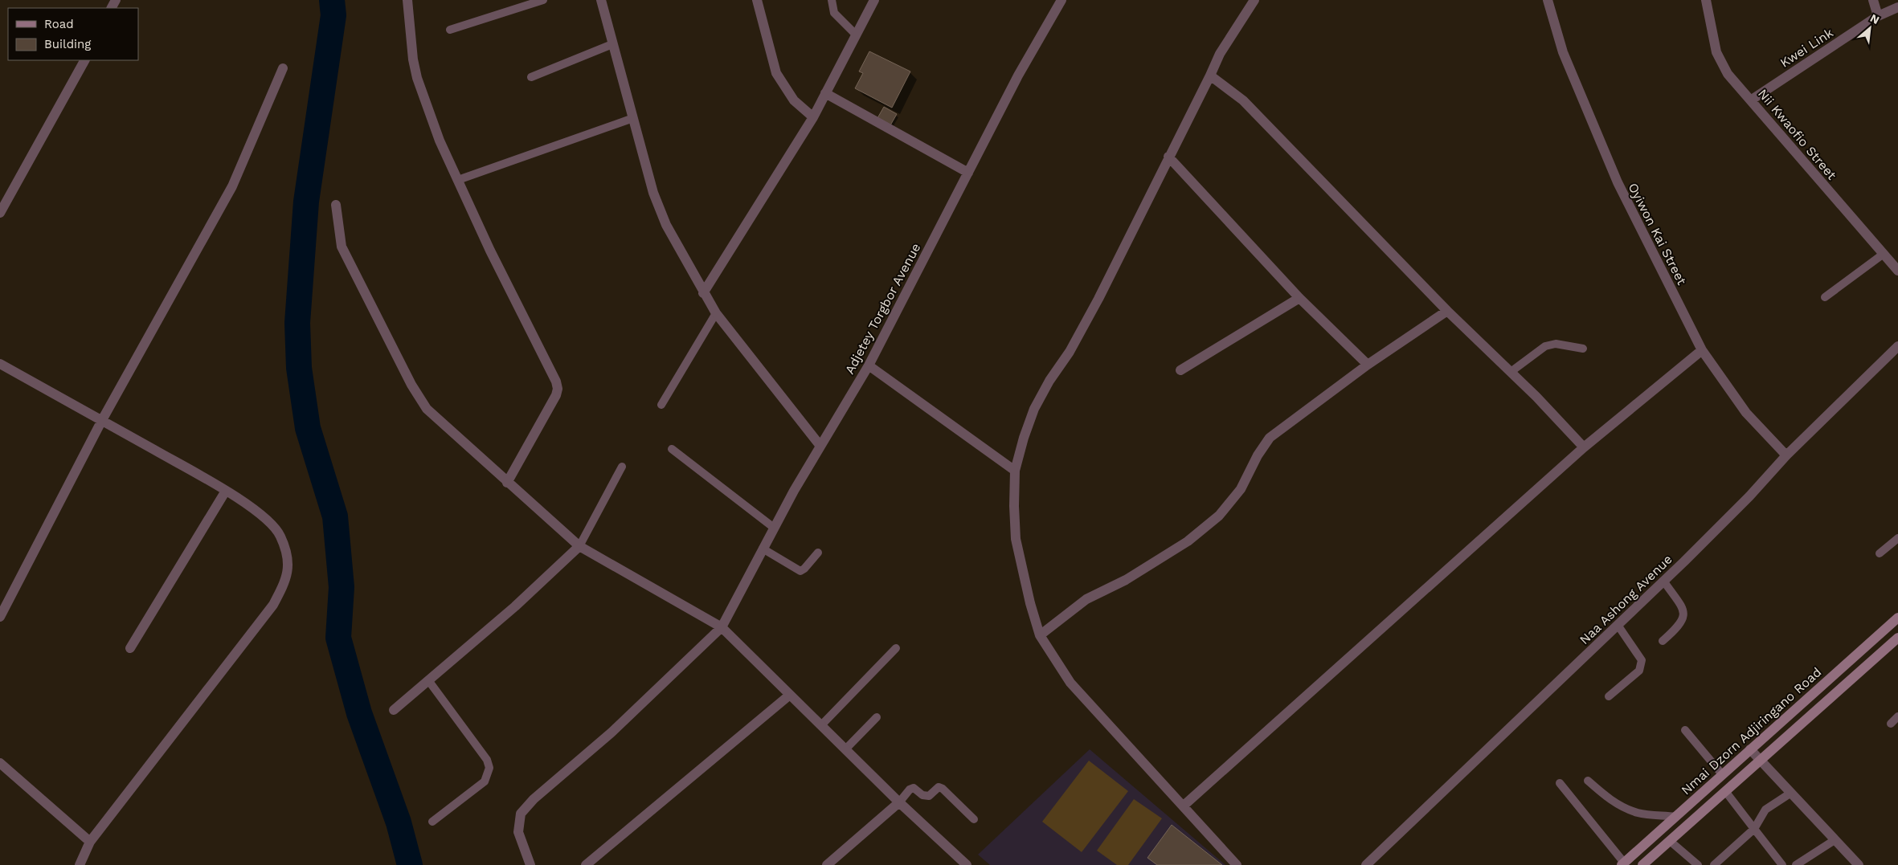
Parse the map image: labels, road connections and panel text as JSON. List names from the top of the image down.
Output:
{
  "streets": {
    "main road": ["Nmai Dzorn Adjiringano Road"],
    "street": [
      "Kwei Link",
      "Nii Kwaofio Street",
      "Oyiwon Kai Street",
      "Adjetey Torgbor Avenue",
      "Naa Ashong Avenue"
    ]
  },
  "crossings": [
    ["Kwei Link", "Nii Kwaofio Street"],
    ["Oyiwon Kai Street", "Naa Ashong Avenue"]
  ],
  "legend": ["Road", "Building"],
  "north": "top right"
}
